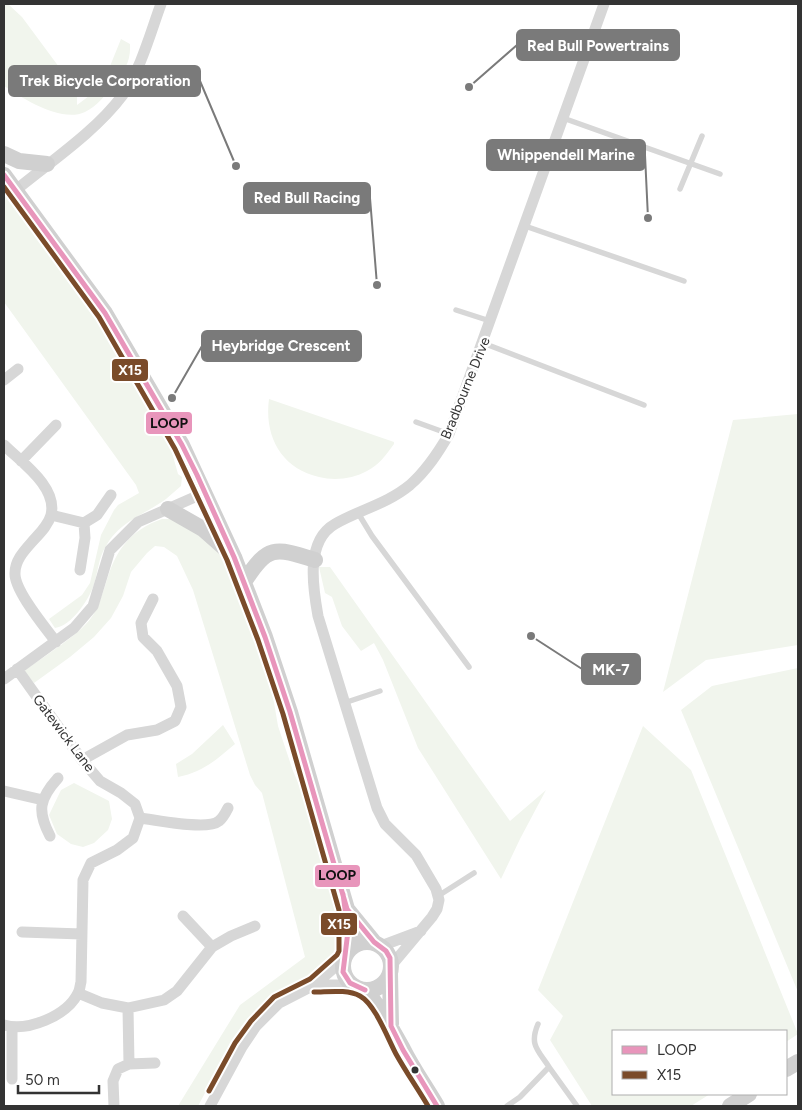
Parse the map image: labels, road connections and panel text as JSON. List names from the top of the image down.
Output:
{
  "streets": {
    "street": ["Bradbourne Drive", "Gatewick Lane"]
  },
  "places": [
    "Red Bull Powertrains",
    "Trek Bicycle Corporation",
    "Whippendell Marine",
    "Red Bull Racing",
    "Heybridge Crescent",
    "MK-7"
  ],
  "lines": ["transit line LOOP", "transit line X15"],
  "legend": ["LOOP", "X15"],
  "scale_bar": "50 m"
}
